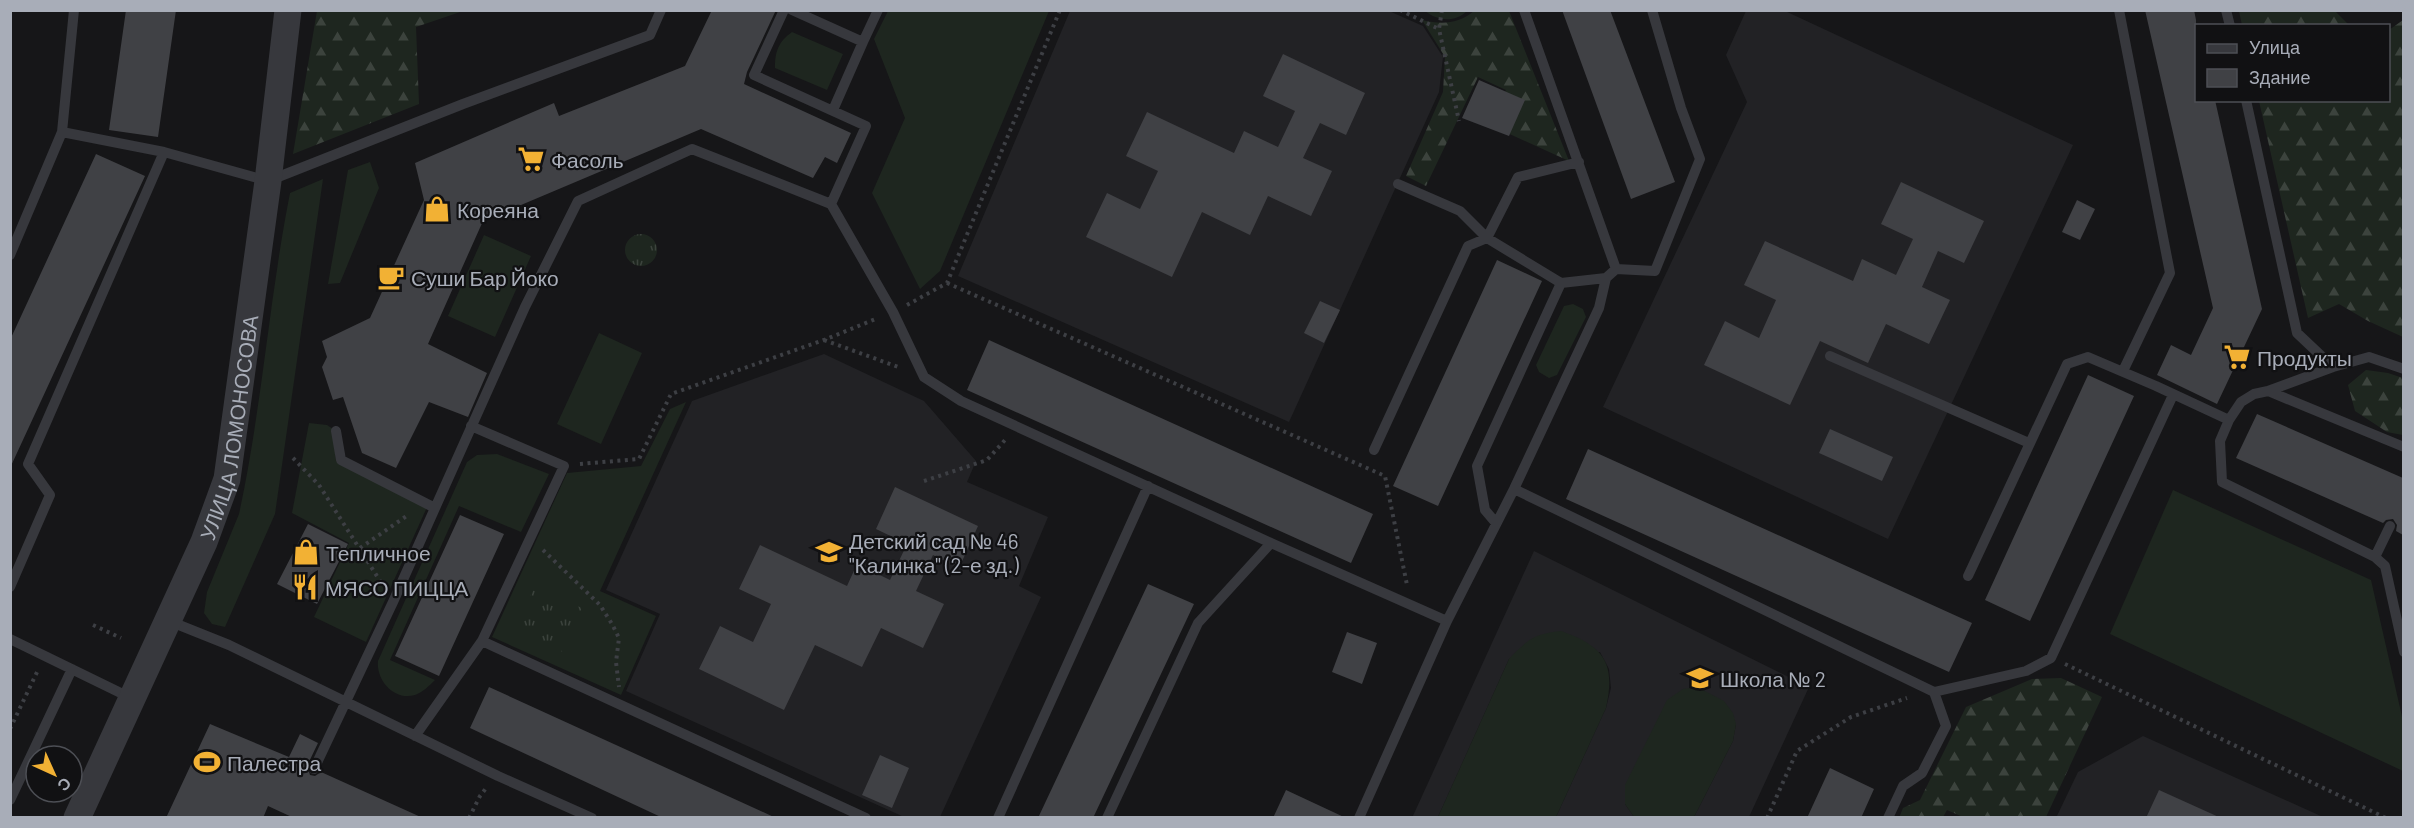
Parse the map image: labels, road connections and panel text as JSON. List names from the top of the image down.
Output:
{
  "streets": {
    "street": ["УЛИЦА ЛОМОНОСОВА"]
  },
  "places": {
    "supermarket": ["Фасоль", "Продукты"],
    "shop": ["Кореяна", "Тепличное"],
    "cafe": ["Суши Бар Йоко"],
    "school or university": ["Детский сад № 46 \"Калинка\" (2-е зд.)", "Школа № 2"],
    "restaurant": ["МЯСО ПИЦЦА"],
    "sports": ["Палестра"]
  },
  "legend": ["Улица", "Здание"],
  "north": "bottom right"
}
